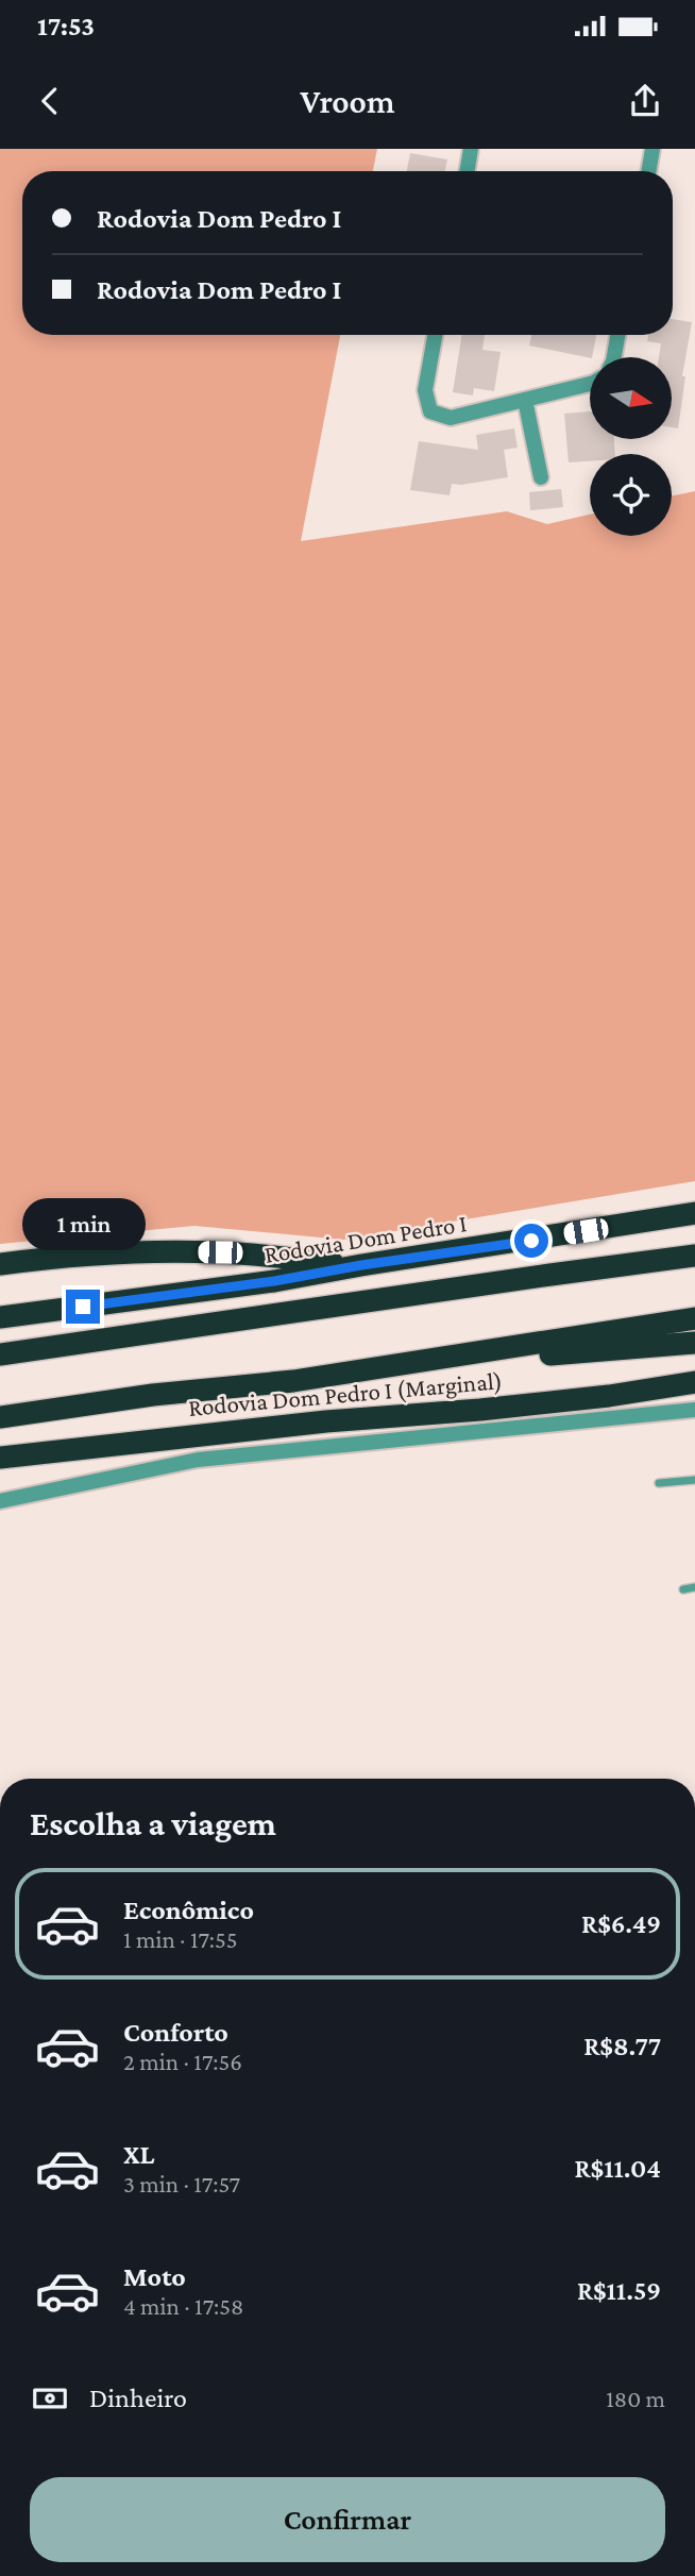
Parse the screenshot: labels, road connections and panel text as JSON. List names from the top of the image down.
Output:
{
  "streets": {
    "highway": ["Rodovia Dom Pedro I", "Rodovia Dom Pedro I (Marginal)"]
  },
  "north": "right",
  "page": {
    "status": "17:53",
    "header": "Vroom",
    "banner": ["Rodovia Dom Pedro I", "Rodovia Dom Pedro I"],
    "bubble": "1 min",
    "heading": "Escolha a viagem",
    "list": [
      {
        "name": "Econômico",
        "note": "1 min · 17:55",
        "value": "R$6.49"
      },
      {
        "name": "Conforto",
        "note": "2 min · 17:56",
        "value": "R$8.77"
      },
      {
        "name": "XL",
        "note": "3 min · 17:57",
        "value": "R$11.04"
      },
      {
        "name": "Moto",
        "note": "4 min · 17:58",
        "value": "R$11.59"
      }
    ],
    "pay": ["Dinheiro", "180 m"],
    "buttons": "Confirmar"
  }
}
